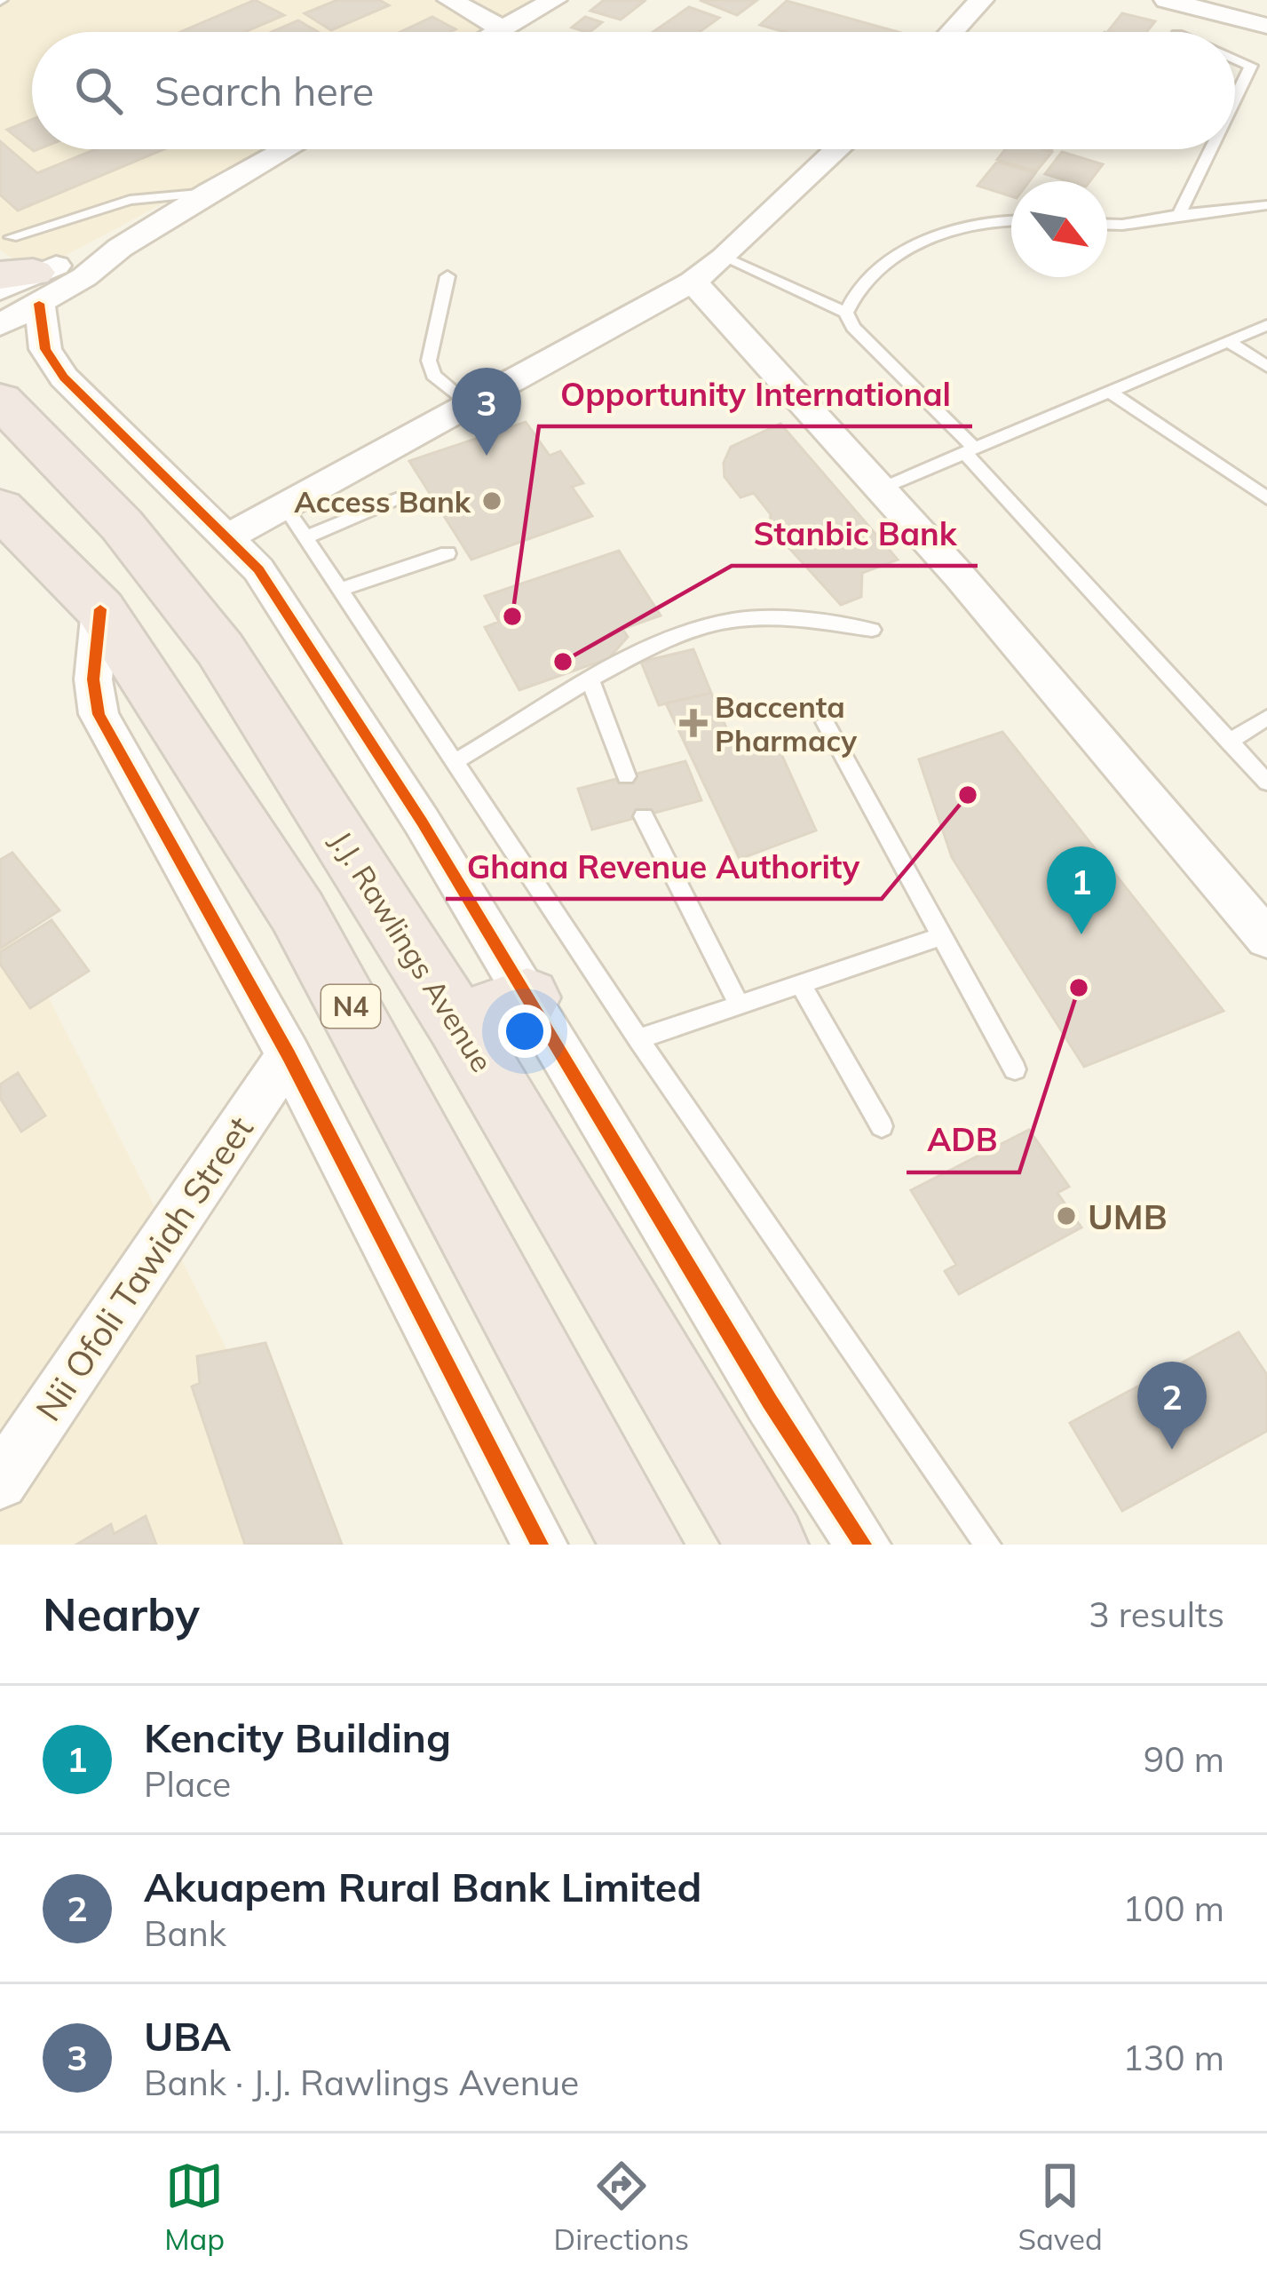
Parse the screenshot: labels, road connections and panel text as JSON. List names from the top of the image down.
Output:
{
  "streets": {
    "highway": ["J.J. Rawlings Avenue", "N4"],
    "street": ["Nii Ofoli Tawiah Street"]
  },
  "places": {
    "other": [
      "Access Bank",
      "Opportunity International",
      "Stanbic Bank",
      "Ghana Revenue Authority",
      "ADB",
      "UMB"
    ],
    "health": ["Baccenta Pharmacy"]
  },
  "north": "bottom right",
  "page": {
    "search": "Search here",
    "pins": ["3", "1", "2"],
    "heading": ["Nearby", "3 results"],
    "list": [
      {
        "mark": "1",
        "name": "Kencity Building",
        "note": "Place",
        "value": "90 m"
      },
      {
        "mark": "2",
        "name": "Akuapem Rural Bank Limited",
        "note": "Bank",
        "value": "100 m"
      },
      {
        "mark": "3",
        "name": "UBA",
        "note": "Bank · J.J. Rawlings Avenue",
        "value": "130 m"
      }
    ],
    "nav": ["Map", "Directions", "Saved"]
  }
}
